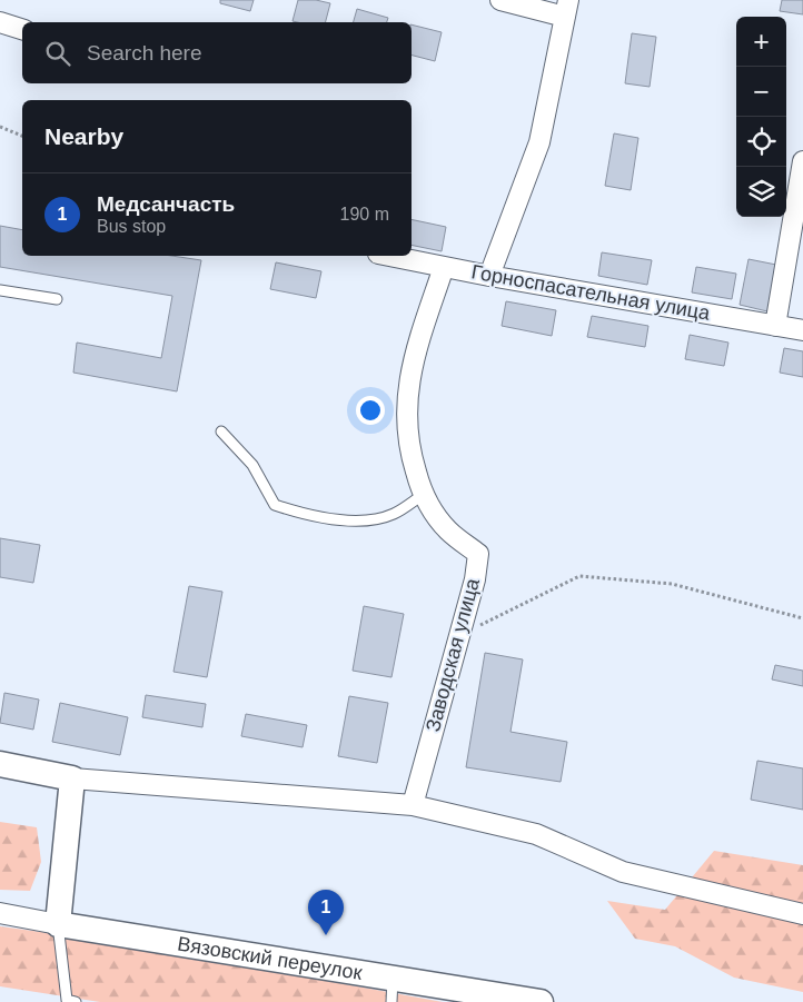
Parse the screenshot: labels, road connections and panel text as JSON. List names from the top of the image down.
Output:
{
  "streets": {
    "street": ["Горноспасательная улица", "Заводская улица", "Вязовский переулок"]
  },
  "crossings": [
    ["Горноспасательная улица", "Заводская улица"]
  ],
  "page": {
    "map_buttons": ["+", "−"],
    "search": "Search here",
    "heading": "Nearby",
    "list": [
      {
        "mark": "1",
        "name": "Медсанчасть",
        "note": "Bus stop",
        "value": "190 m"
      }
    ],
    "pins": "1"
  }
}
